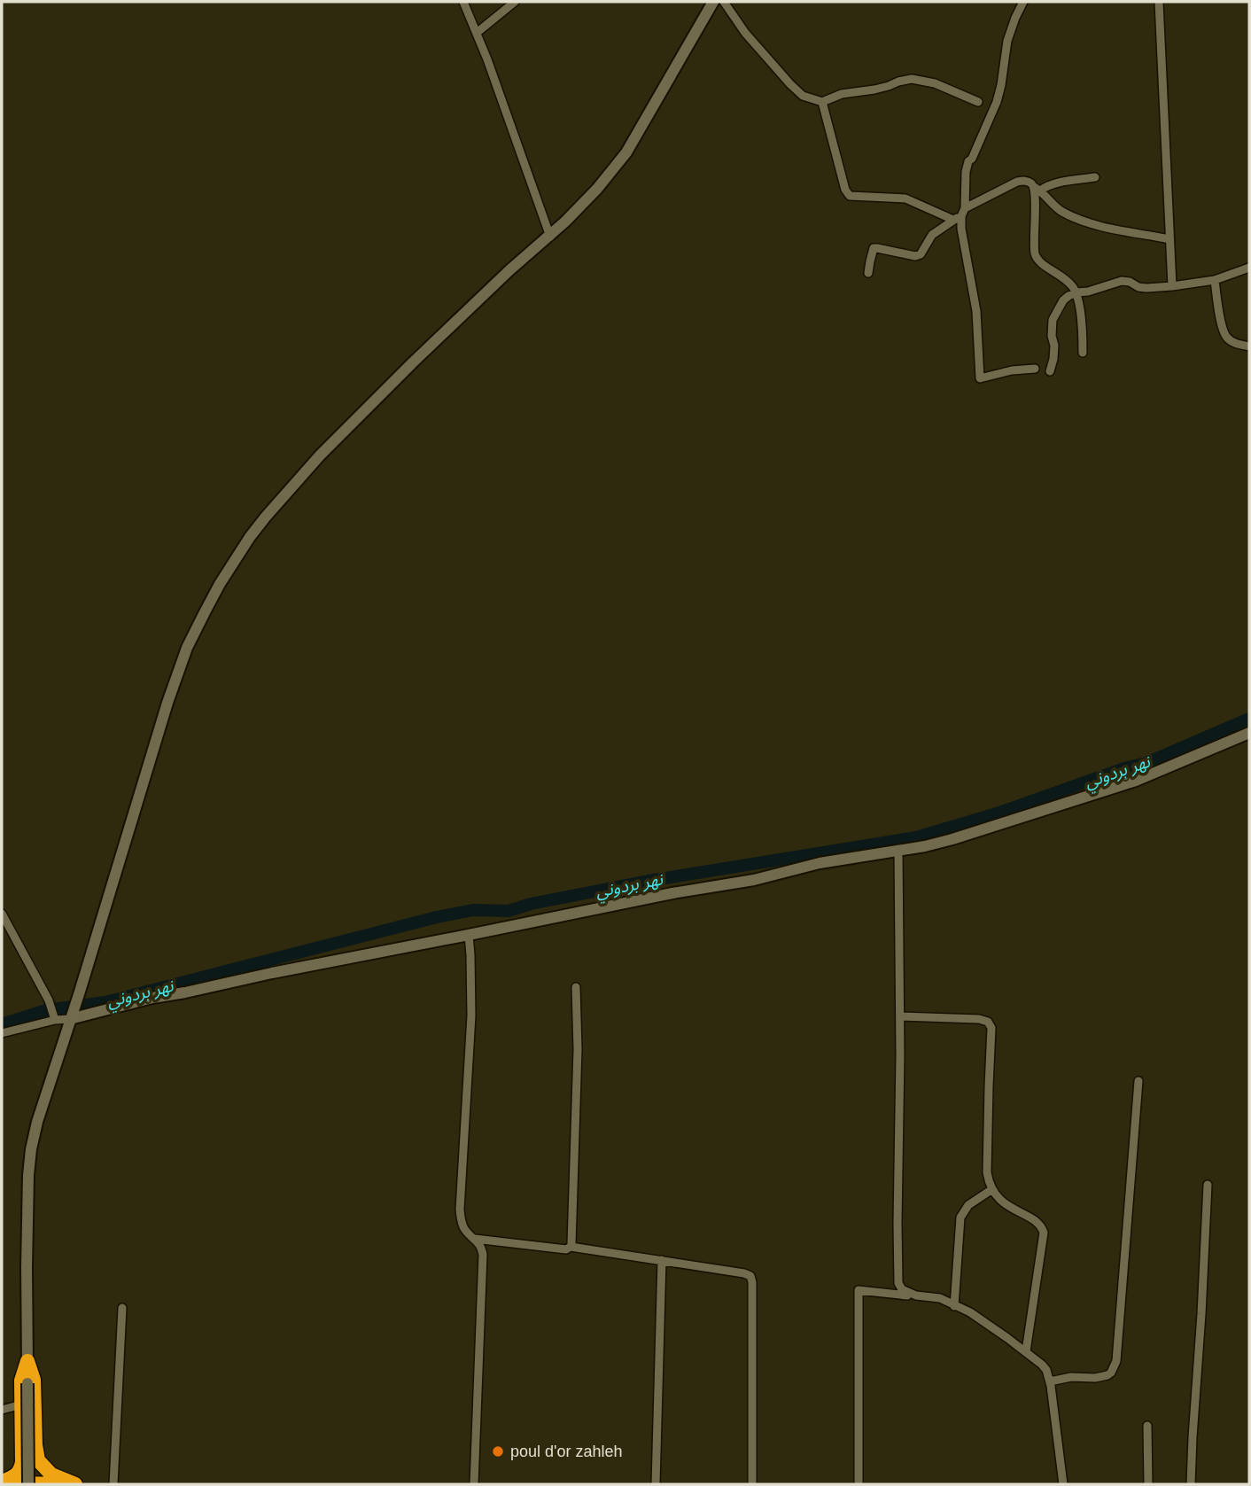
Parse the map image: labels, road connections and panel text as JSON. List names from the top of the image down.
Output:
{
  "water": ["نهر بردوني"],
  "places": ["poul d'or zahleh"]
}
